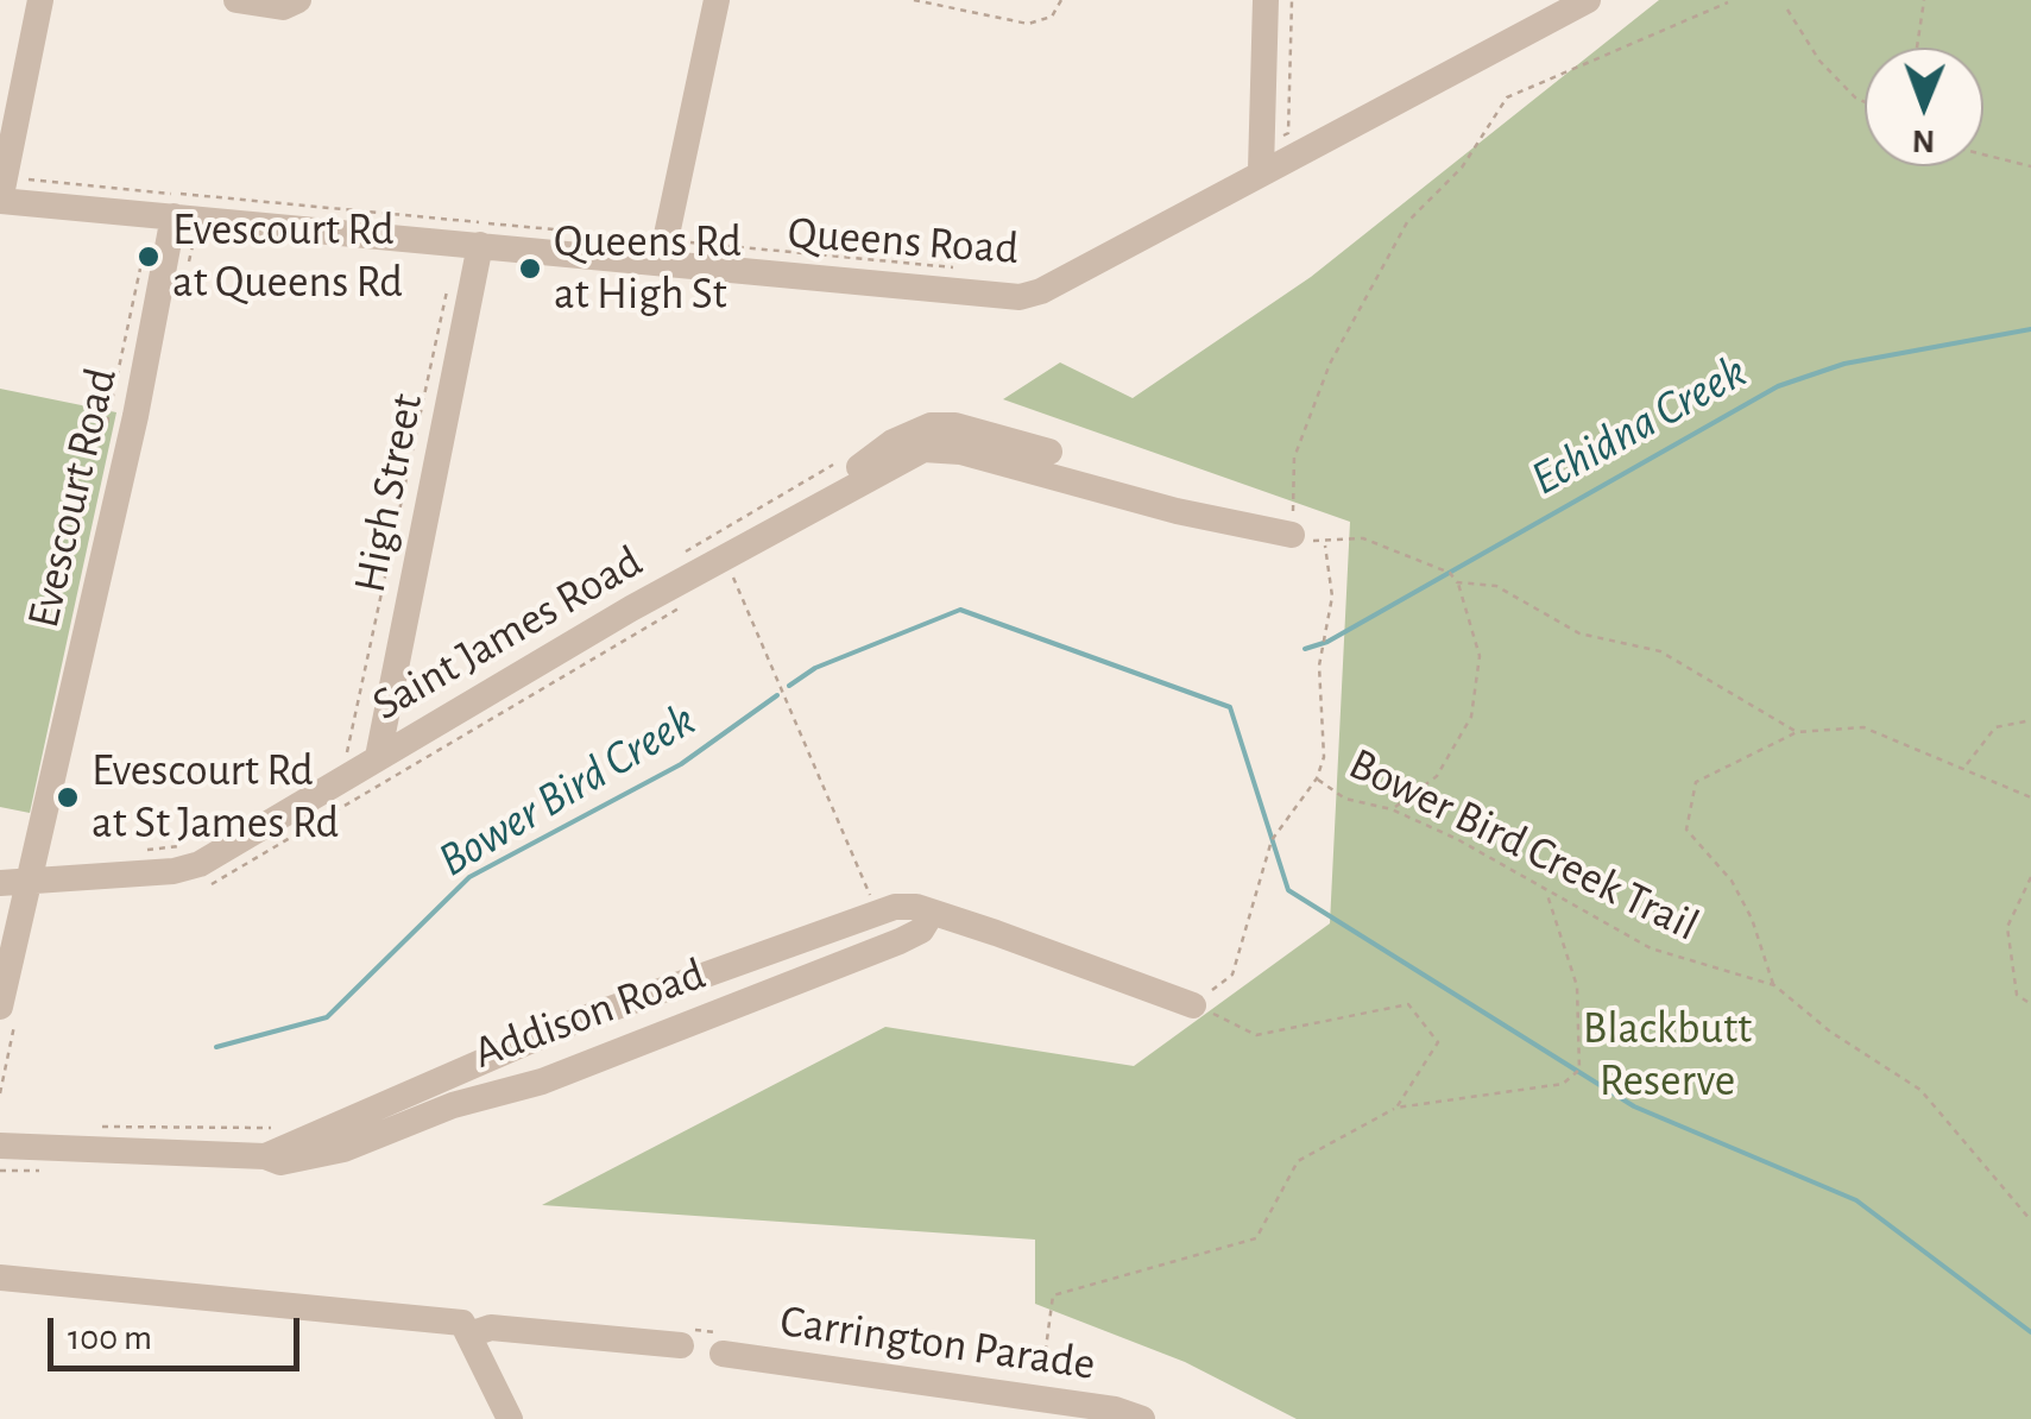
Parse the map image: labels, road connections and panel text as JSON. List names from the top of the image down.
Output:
{
  "streets": {
    "street": [
      "Queens Road",
      "High Street",
      "Evescourt Road",
      "Saint James Road",
      "Addison Road",
      "Carrington Parade"
    ],
    "path": ["Bower Bird Creek Trail"]
  },
  "crossings": [
    ["Queens Road", "High Street"],
    ["Queens Road", "Evescourt Road"],
    ["High Street", "Saint James Road"],
    ["Evescourt Road", "Saint James Road"]
  ],
  "water": ["Echidna Creek", "Bower Bird Creek"],
  "parks": ["Blackbutt Reserve"],
  "places": ["Evescourt Rd at Queens Rd", "Queens Rd at High St", "Evescourt Rd at St James Rd"],
  "scale_bar": "100 m",
  "north": "bottom"
}
